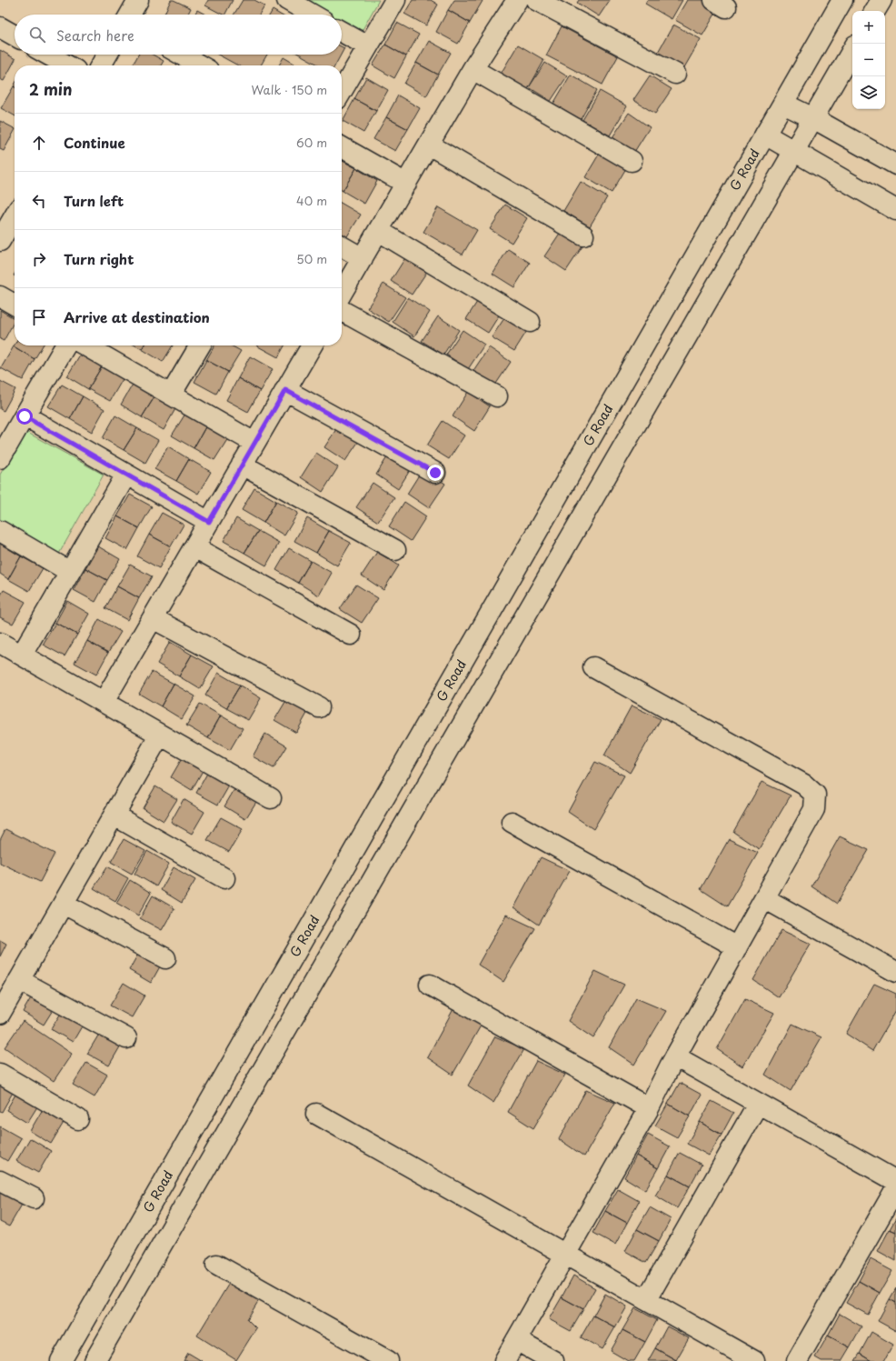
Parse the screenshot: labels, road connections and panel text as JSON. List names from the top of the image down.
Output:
{
  "streets": {
    "street": ["G Road"]
  },
  "page": {
    "map_buttons": ["+", "−"],
    "search": "Search here",
    "heading": ["2 min", "Walk · 150 m"],
    "list": [
      ["Continue", "60 m"],
      ["Turn left", "40 m"],
      ["Turn right", "50 m"],
      "Arrive at destination"
    ]
  }
}
